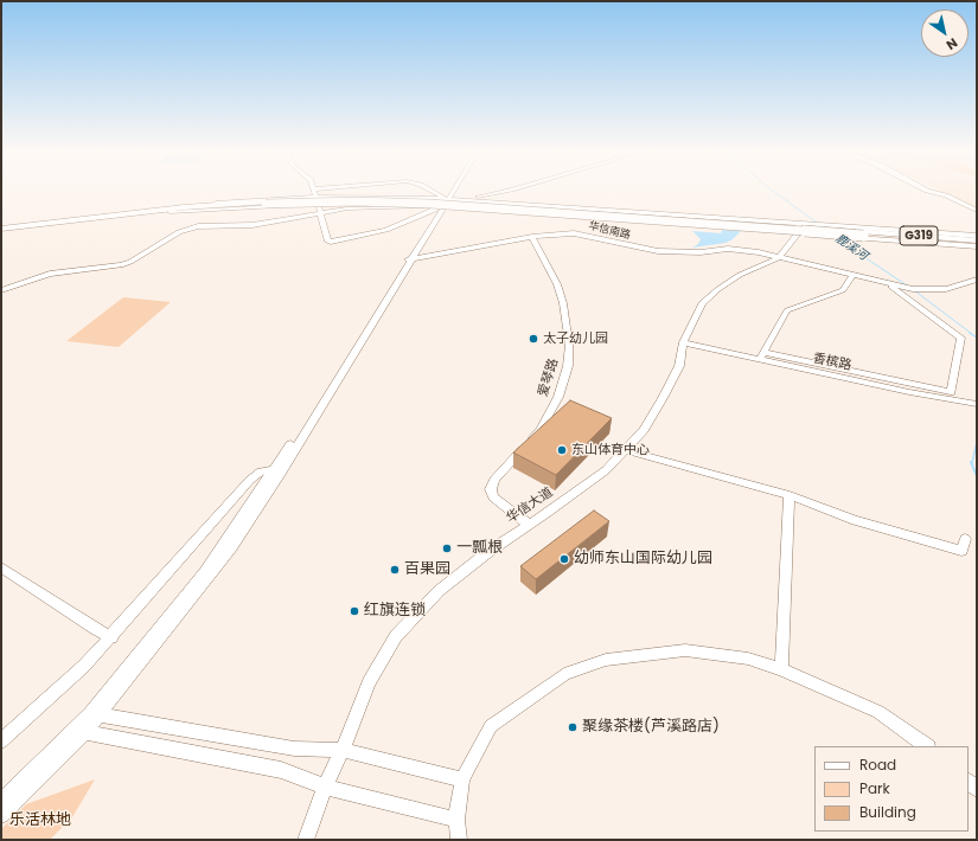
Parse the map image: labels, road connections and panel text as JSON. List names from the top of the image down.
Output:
{
  "streets": {
    "highway": ["G319"],
    "street": [
      "华信南路",
      "香槟路",
      "爱琴路",
      "华信大道"
    ]
  },
  "crossings": [
    ["华信南路", "爱琴路"],
    ["华信南路", "华信大道"],
    ["香槟路", "华信大道"],
    ["爱琴路", "华信大道"]
  ],
  "water": ["鹿溪河"],
  "parks": ["乐活林地"],
  "places": [
    "太子幼儿园",
    "东山体育中心",
    "一瓢根",
    "幼师东山国际幼儿园",
    "百果园",
    "红旗连锁",
    "聚缘茶楼(芦溪路店)"
  ],
  "legend": ["Road", "Park", "Building"],
  "north": "bottom right"
}
